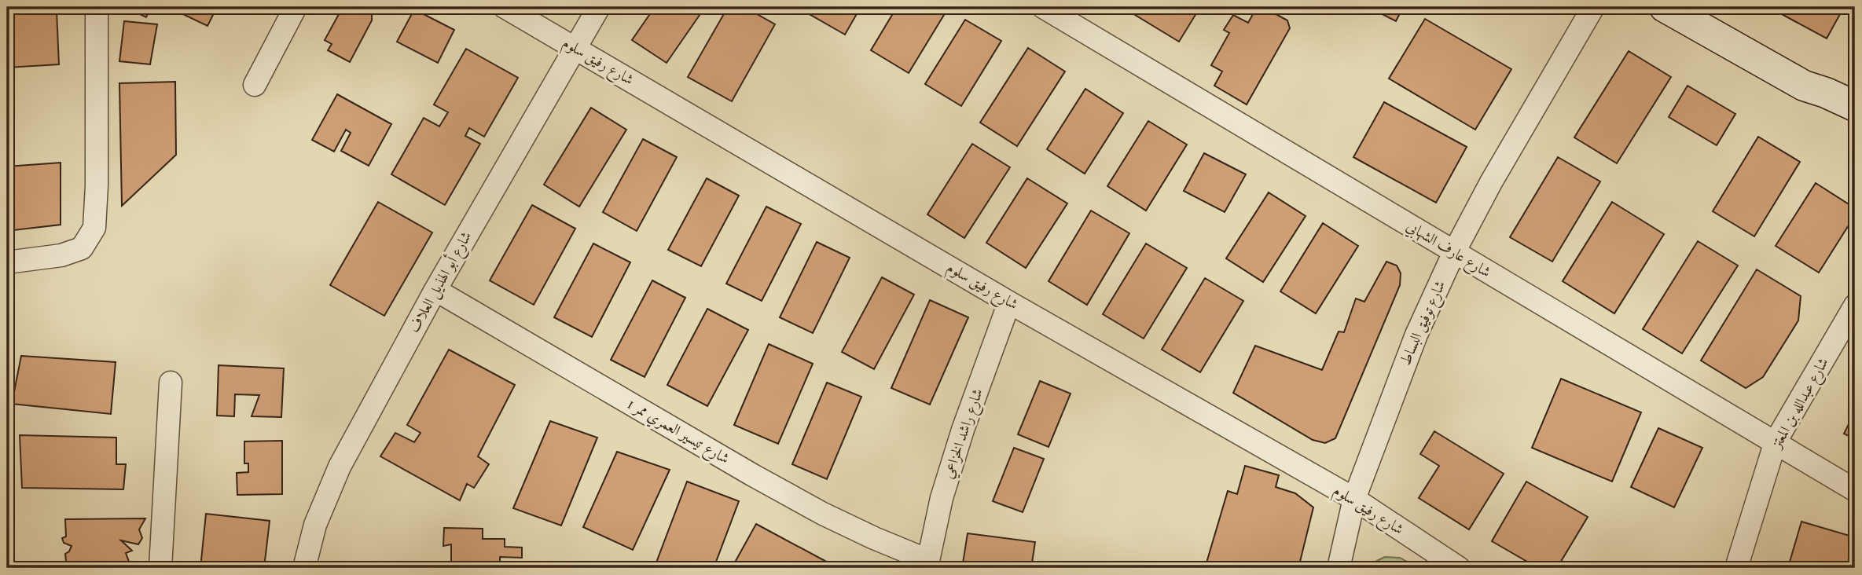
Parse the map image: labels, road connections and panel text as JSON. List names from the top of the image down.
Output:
{
  "streets": {
    "street": [
      "شارع رفيق سلوم",
      "شارع عارف الشهابي",
      "شارع أبو الهذيل العلاف",
      "شارع توفيق البساط",
      "شارع عبدالله بن المعتز",
      "شارع تيسير العمري ممر 1",
      "شارع راشد الخزاعي"
    ]
  },
  "crossings": [
    ["شارع رفيق سلوم", "شارع أبو الهذيل العلاف"],
    ["شارع رفيق سلوم", "شارع توفيق البساط"],
    ["شارع رفيق سلوم", "شارع راشد الخزاعي"],
    ["شارع عارف الشهابي", "شارع توفيق البساط"],
    ["شارع عارف الشهابي", "شارع عبدالله بن المعتز"],
    ["شارع أبو الهذيل العلاف", "شارع تيسير العمري ممر 1"],
    ["شارع تيسير العمري ممر 1", "شارع راشد الخزاعي"]
  ]
}
